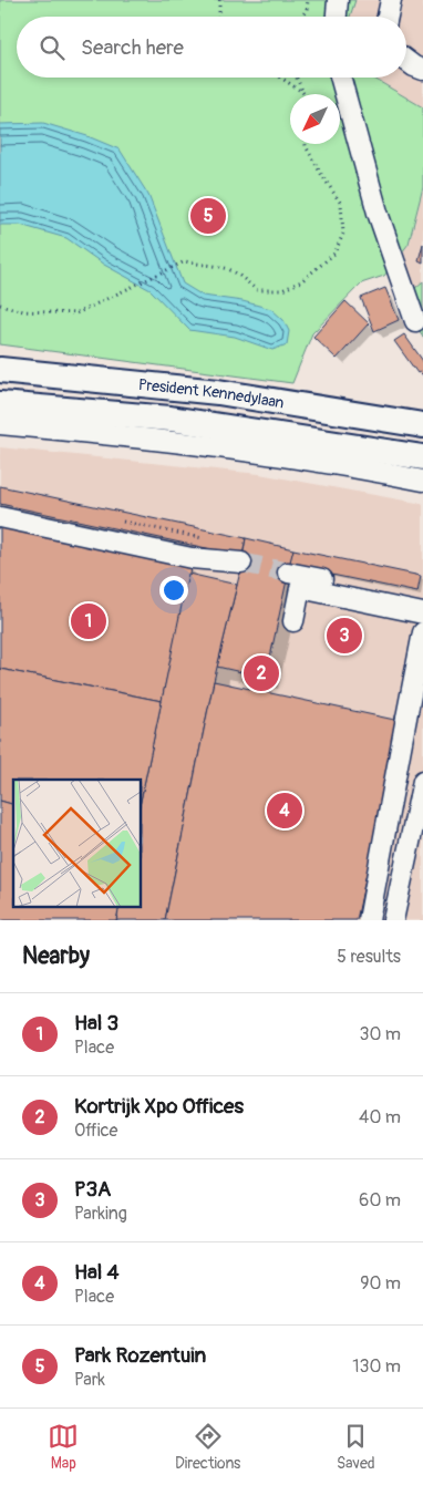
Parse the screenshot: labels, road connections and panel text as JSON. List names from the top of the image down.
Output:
{
  "streets": {
    "main road": ["President Kennedylaan"]
  },
  "north": "bottom left",
  "page": {
    "search": "Search here",
    "pins": [
      "5",
      "1",
      "3",
      "2",
      "4"
    ],
    "heading": ["Nearby", "5 results"],
    "list": [
      {
        "mark": "1",
        "name": "Hal 3",
        "note": "Place",
        "value": "30 m"
      },
      {
        "mark": "2",
        "name": "Kortrijk Xpo Offices",
        "note": "Office",
        "value": "40 m"
      },
      {
        "mark": "3",
        "name": "P3A",
        "note": "Parking",
        "value": "60 m"
      },
      {
        "mark": "4",
        "name": "Hal 4",
        "note": "Place",
        "value": "90 m"
      },
      {
        "mark": "5",
        "name": "Park Rozentuin",
        "note": "Park",
        "value": "130 m"
      }
    ],
    "nav": ["Map", "Directions", "Saved"]
  }
}
